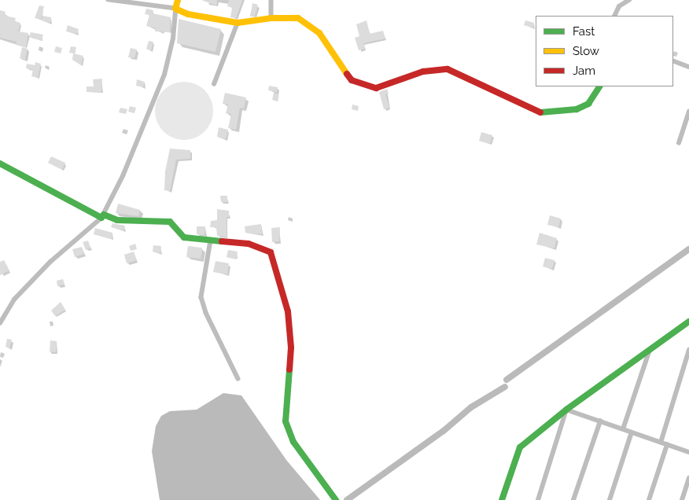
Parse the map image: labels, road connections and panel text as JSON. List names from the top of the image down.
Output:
{
  "legend": ["Fast", "Slow", "Jam"]
}
